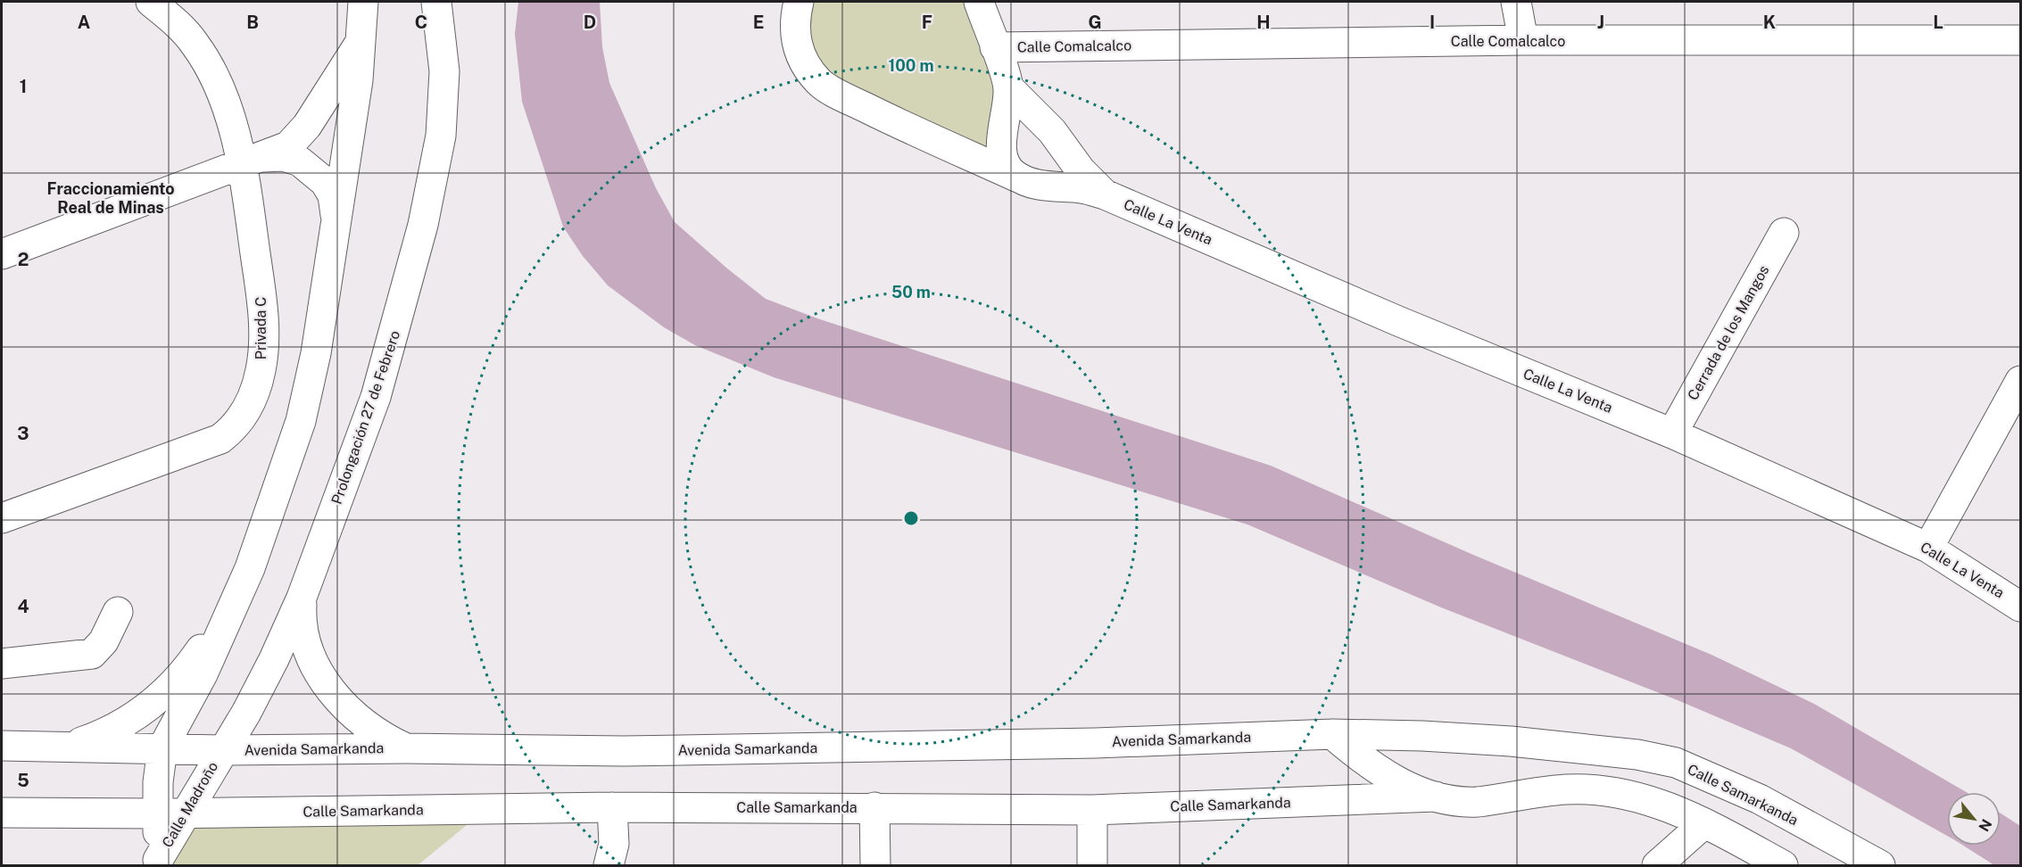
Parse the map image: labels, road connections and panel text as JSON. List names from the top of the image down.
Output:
{
  "streets": {
    "street": [
      "Calle Comalcalco",
      "Calle La Venta",
      "Privada C",
      "Cerrada de los Mangos",
      "Prolongación 27 de Febrero",
      "Avenida Samarkanda",
      "Calle Samarkanda",
      "Calle Madroño"
    ]
  },
  "crossings": [
    ["Calle Comalcalco", "Calle La Venta"],
    ["Calle La Venta", "Cerrada de los Mangos"],
    ["Prolongación 27 de Febrero", "Avenida Samarkanda"],
    ["Prolongación 27 de Febrero", "Calle Madroño"],
    ["Avenida Samarkanda", "Calle Samarkanda"],
    ["Avenida Samarkanda", "Calle Madroño"],
    ["Calle Samarkanda", "Calle Madroño"]
  ],
  "districts": ["Fraccionamiento Real de Minas"],
  "north": "bottom right",
  "grid": {
    "columns": [
      "A",
      "B",
      "C",
      "D",
      "E",
      "F",
      "G",
      "H",
      "I",
      "J",
      "K",
      "L"
    ],
    "rows": [
      "1",
      "2",
      "3",
      "4",
      "5"
    ]
  },
  "rings": ["100 m", "50 m"]
}
